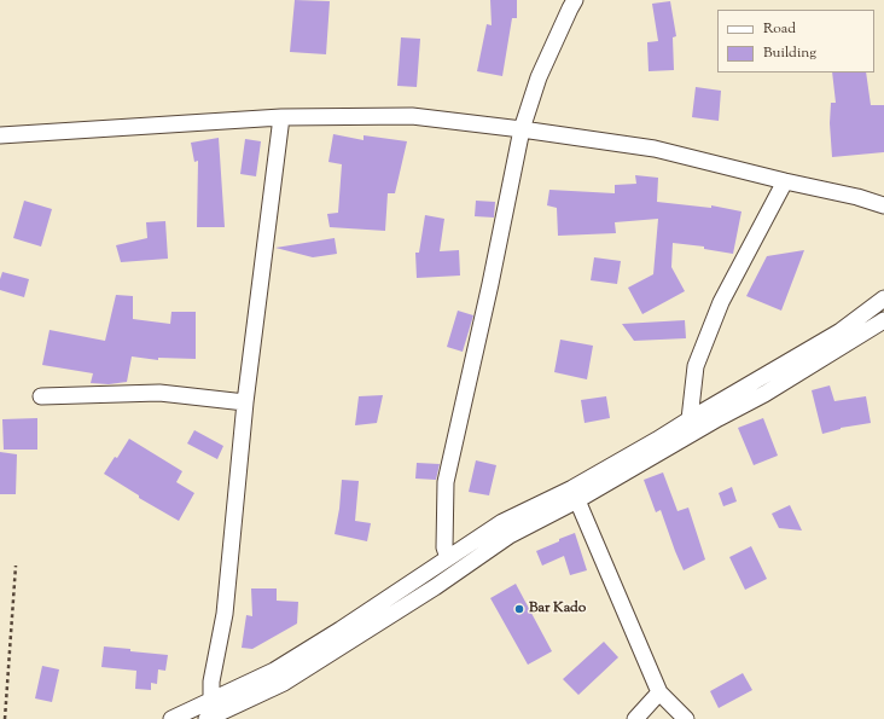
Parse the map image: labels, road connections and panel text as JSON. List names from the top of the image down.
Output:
{
  "places": ["Bar Kado"],
  "legend": ["Road", "Building"]
}
